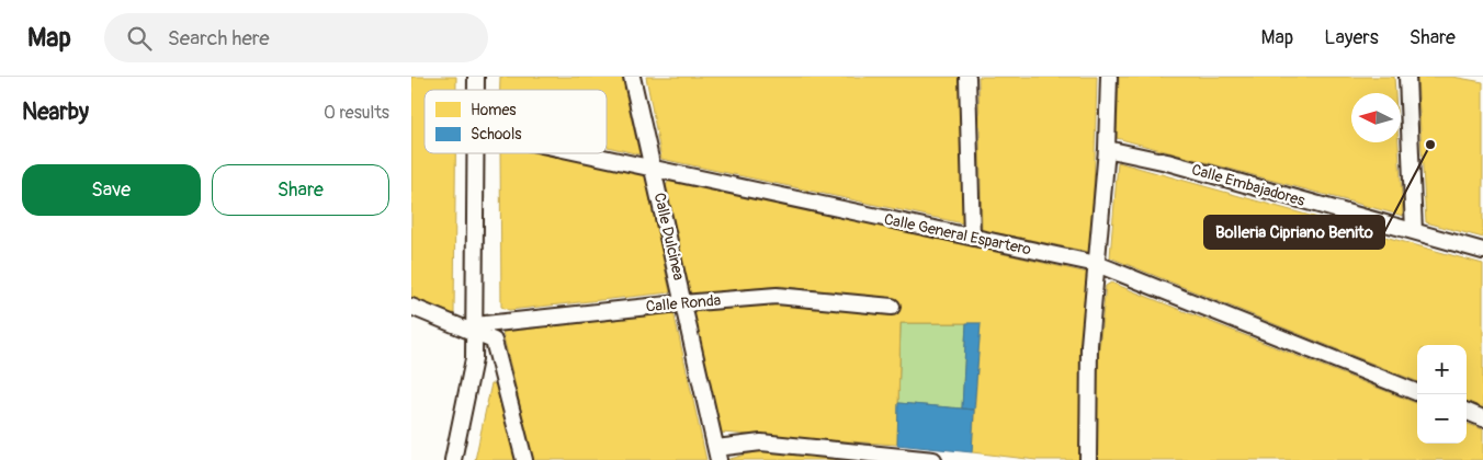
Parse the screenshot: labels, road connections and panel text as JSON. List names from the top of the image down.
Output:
{
  "streets": {
    "street": [
      "Calle Embajadores",
      "Calle General Espartero",
      "Calle Dulcinea",
      "Calle Ronda"
    ]
  },
  "crossings": [
    ["Calle General Espartero", "Calle Dulcinea"],
    ["Calle Dulcinea", "Calle Ronda"]
  ],
  "places": ["Bolleria Cipriano Benito"],
  "legend": ["Homes", "Schools"],
  "north": "left",
  "page": {
    "header": "Map",
    "search": "Search here",
    "nav": ["Map", "Layers", "Share"],
    "heading": ["Nearby", "0 results"],
    "buttons": ["Save", "Share"],
    "map_buttons": ["+", "−"]
  }
}
